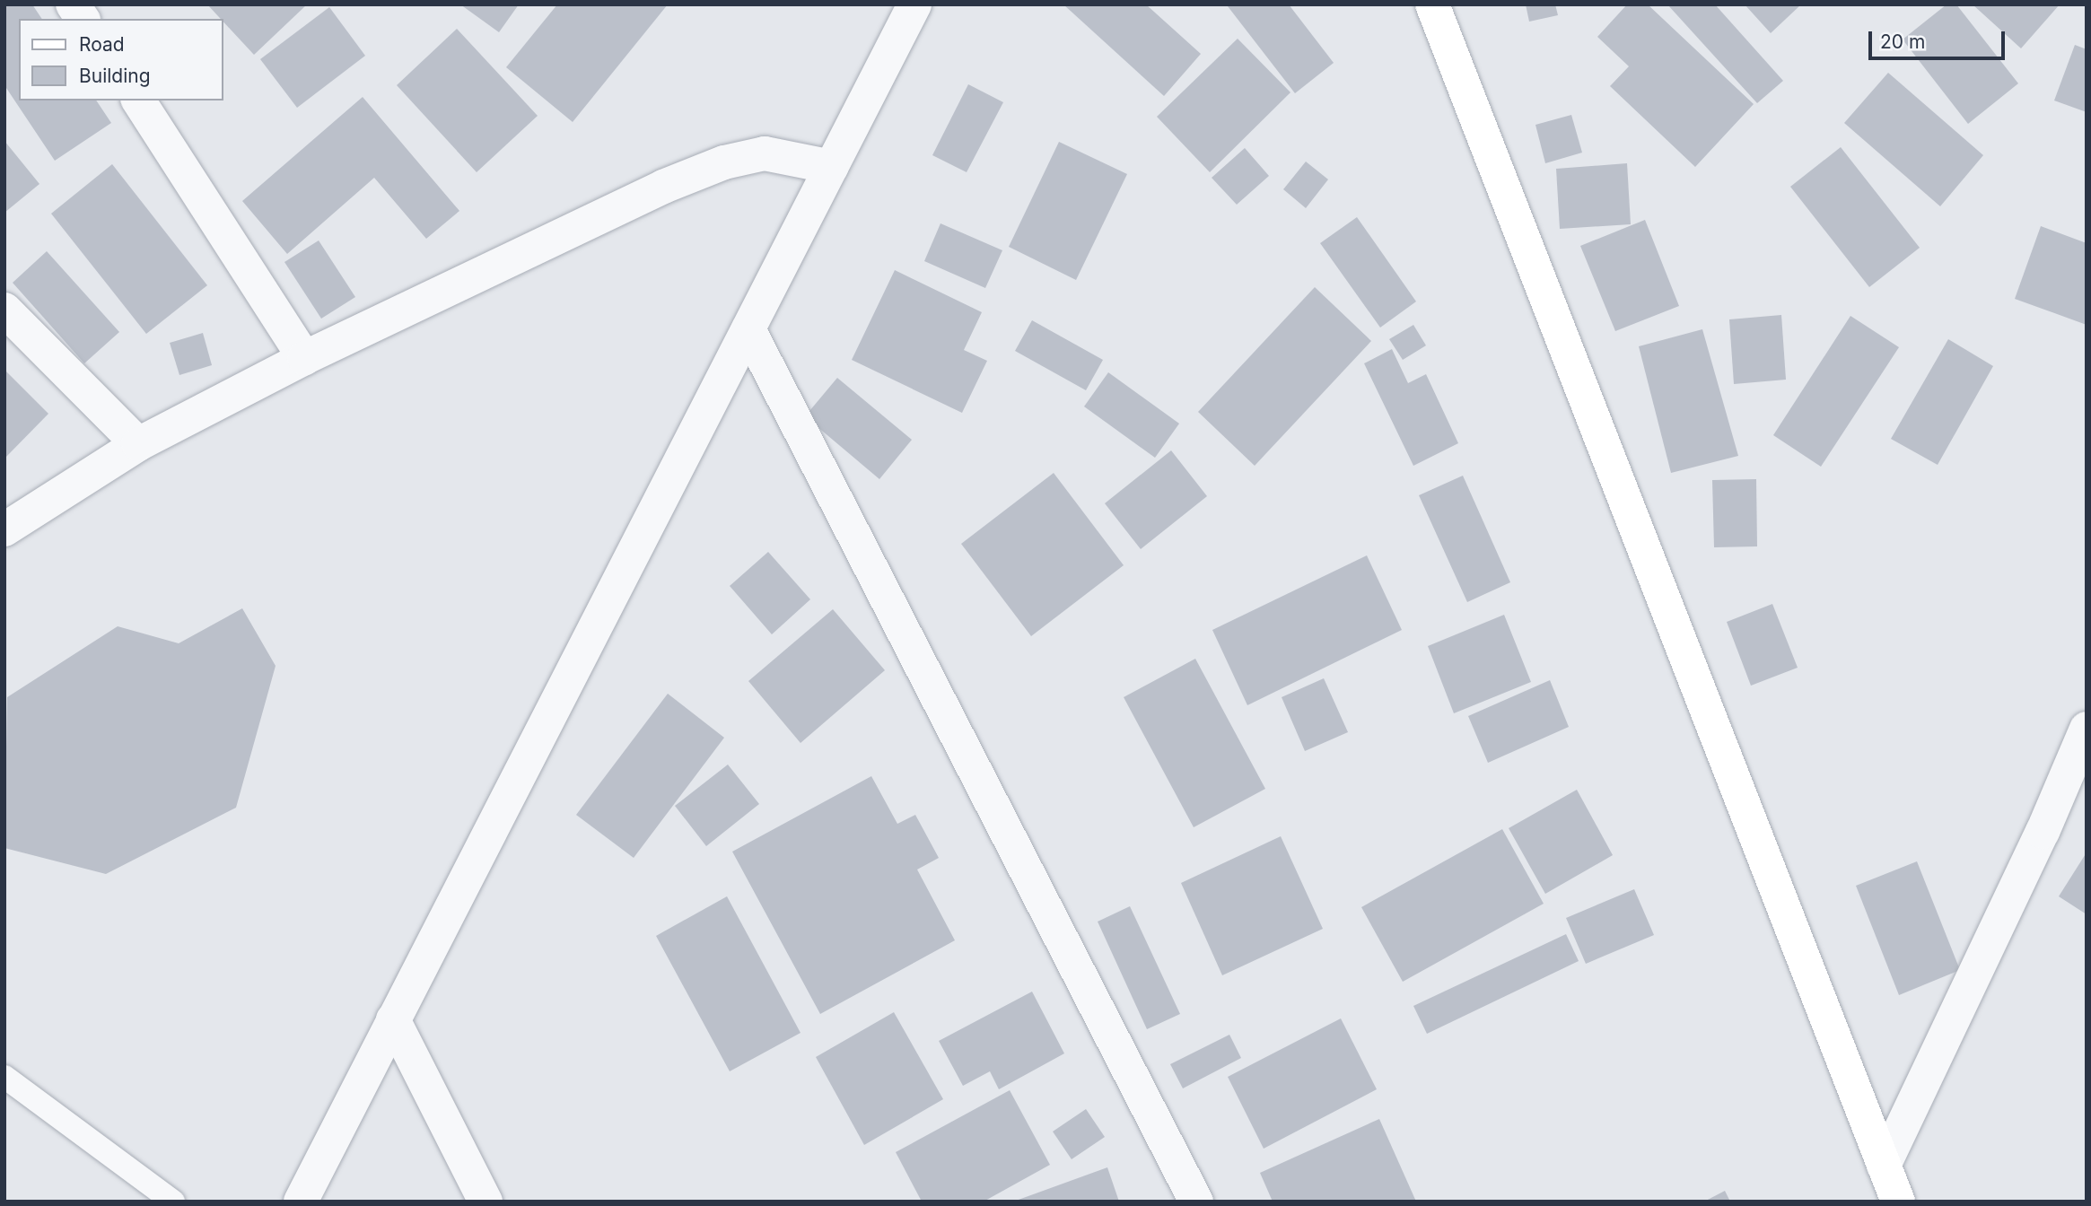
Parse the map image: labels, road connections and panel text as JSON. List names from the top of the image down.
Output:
{
  "legend": ["Road", "Building"],
  "scale_bar": "20 m"
}
